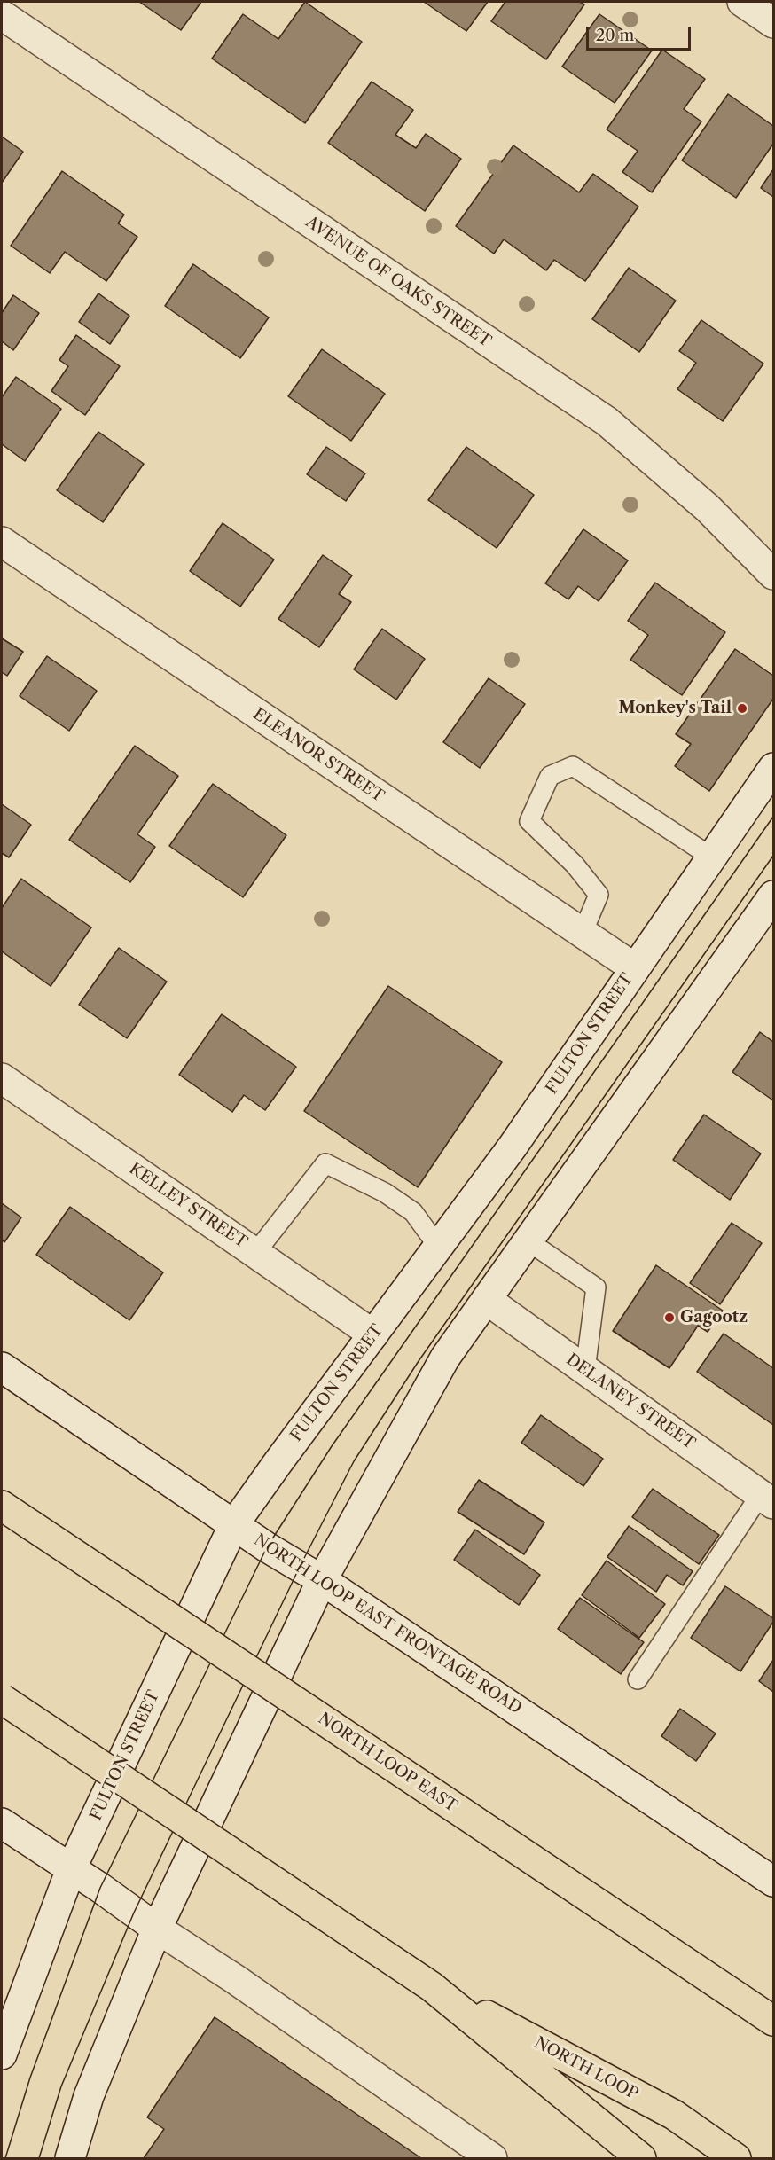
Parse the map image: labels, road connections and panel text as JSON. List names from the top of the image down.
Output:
{
  "streets": {
    "highway": ["NORTH LOOP EAST", "NORTH LOOP"],
    "main road": [
      "AVENUE OF OAKS STREET",
      "ELEANOR STREET",
      "FULTON STREET",
      "KELLEY STREET",
      "DELANEY STREET",
      "NORTH LOOP EAST FRONTAGE ROAD"
    ]
  },
  "crossings": [
    ["ELEANOR STREET", "FULTON STREET"],
    ["FULTON STREET", "KELLEY STREET"],
    ["FULTON STREET", "NORTH LOOP EAST FRONTAGE ROAD"]
  ],
  "places": ["Monkey's Tail", "Gagootz"],
  "scale_bar": "20 m"
}
